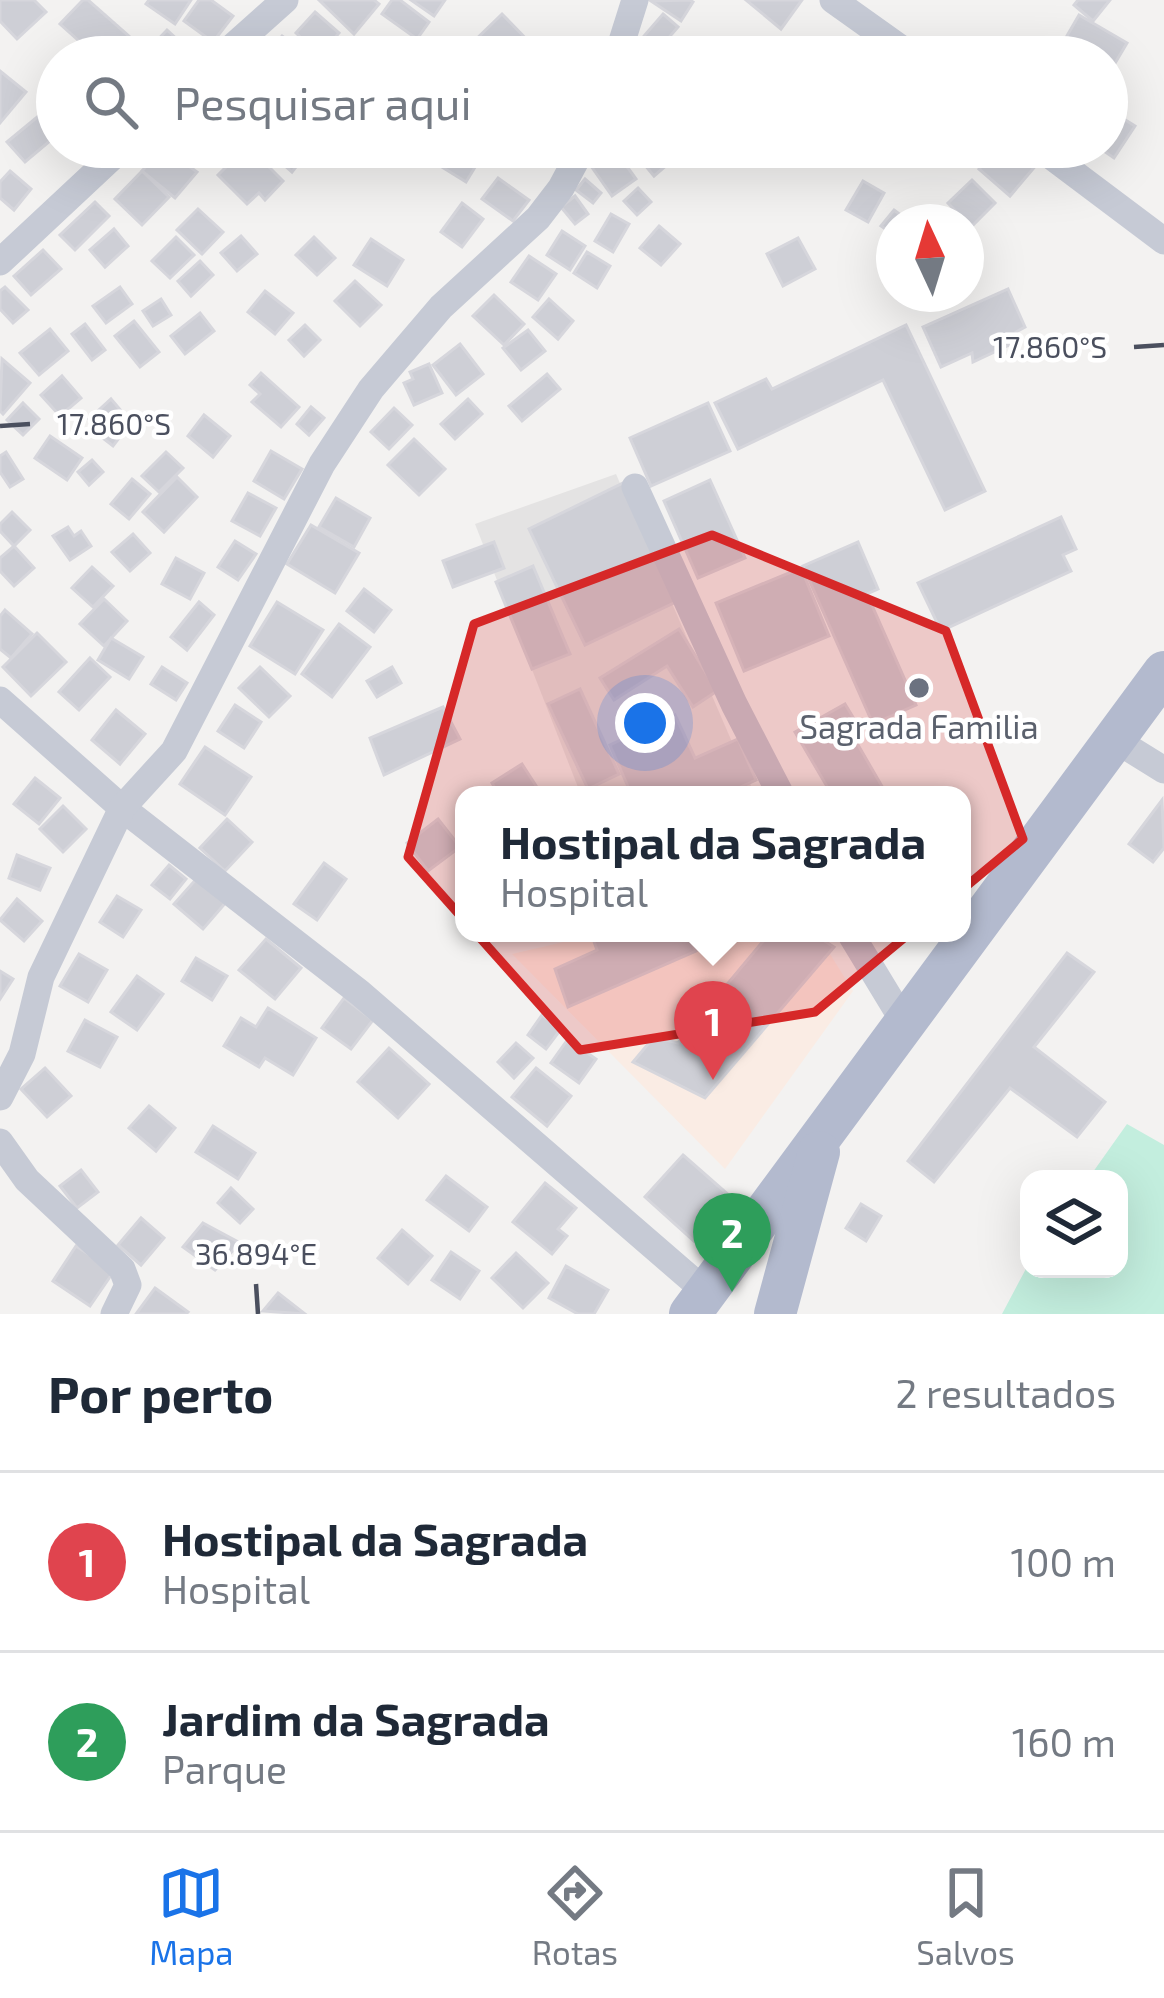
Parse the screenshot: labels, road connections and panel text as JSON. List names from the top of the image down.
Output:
{
  "places": ["Sagrada Familia"],
  "north": "top",
  "page": {
    "search": "Pesquisar aqui",
    "popup": ["Hostipal da Sagrada", "Hospital"],
    "pins": ["1", "2"],
    "heading": ["Por perto", "2 resultados"],
    "list": [
      {
        "mark": "1",
        "name": "Hostipal da Sagrada",
        "note": "Hospital",
        "value": "100 m"
      },
      {
        "mark": "2",
        "name": "Jardim da Sagrada",
        "note": "Parque",
        "value": "160 m"
      }
    ],
    "nav": ["Mapa", "Rotas", "Salvos"]
  },
  "coordinates": ["17.860°S", "36.894°E"]
}
